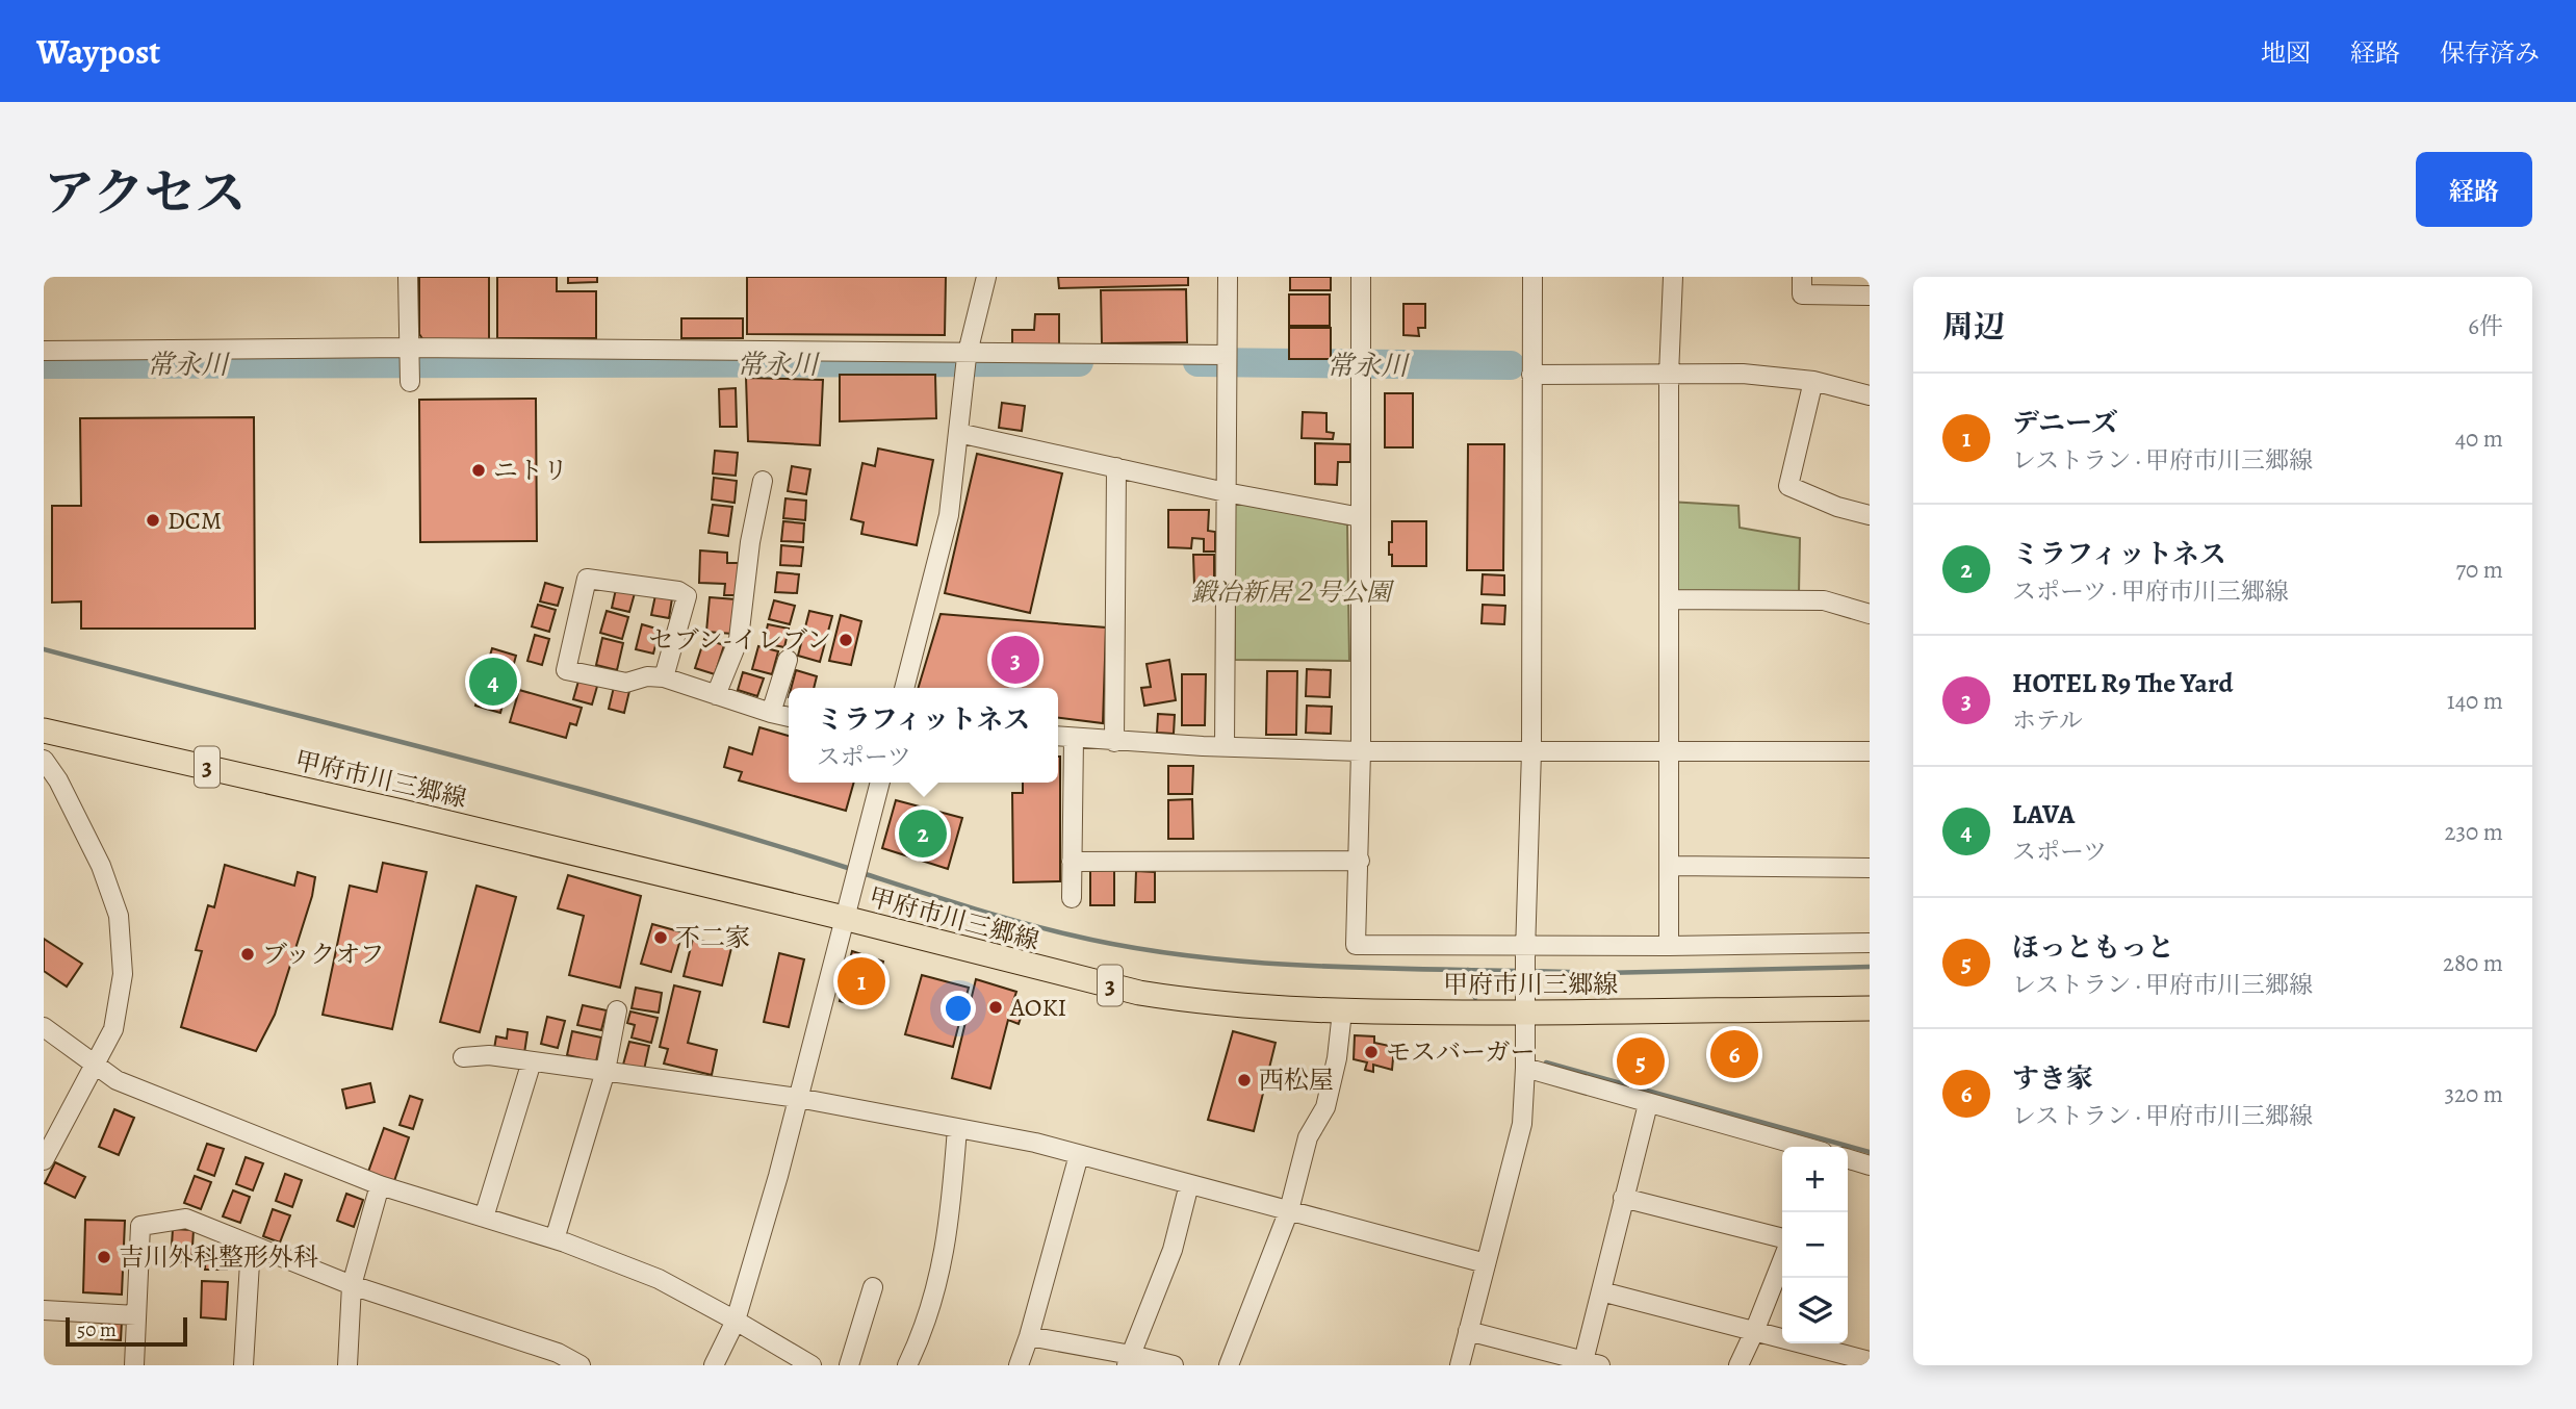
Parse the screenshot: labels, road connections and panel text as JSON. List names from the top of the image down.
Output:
{
  "streets": {
    "main road": ["3", "甲府市川三郷線"]
  },
  "water": ["常永川"],
  "parks": ["鍛冶新居２号公園"],
  "places": [
    "ニトリ",
    "DCM",
    "セブン-イレブン",
    "不二家",
    "ブックオフ",
    "AOKI",
    "モスバーガー",
    "西松屋",
    "吉川外科整形外科"
  ],
  "scale_bar": "50 m",
  "page": {
    "header": "Waypost",
    "nav": ["地図", "経路", "保存済み"],
    "title": "アクセス",
    "buttons": "経路",
    "heading": ["周辺", "6件"],
    "list": [
      {
        "mark": "1",
        "name": "デニーズ",
        "note": "レストラン · 甲府市川三郷線",
        "value": "40 m"
      },
      {
        "mark": "2",
        "name": "ミラフィットネス",
        "note": "スポーツ · 甲府市川三郷線",
        "value": "70 m"
      },
      {
        "mark": "3",
        "name": "HOTEL R9 The Yard",
        "note": "ホテル",
        "value": "140 m"
      },
      {
        "mark": "4",
        "name": "LAVA",
        "note": "スポーツ",
        "value": "230 m"
      },
      {
        "mark": "5",
        "name": "ほっともっと",
        "note": "レストラン · 甲府市川三郷線",
        "value": "280 m"
      },
      {
        "mark": "6",
        "name": "すき家",
        "note": "レストラン · 甲府市川三郷線",
        "value": "320 m"
      }
    ],
    "pins": [
      "3",
      "4",
      "2",
      "1",
      "6",
      "5"
    ],
    "popup": ["ミラフィットネス", "スポーツ"],
    "map_buttons": ["+", "−"],
    "scale": "50 m"
  }
}
